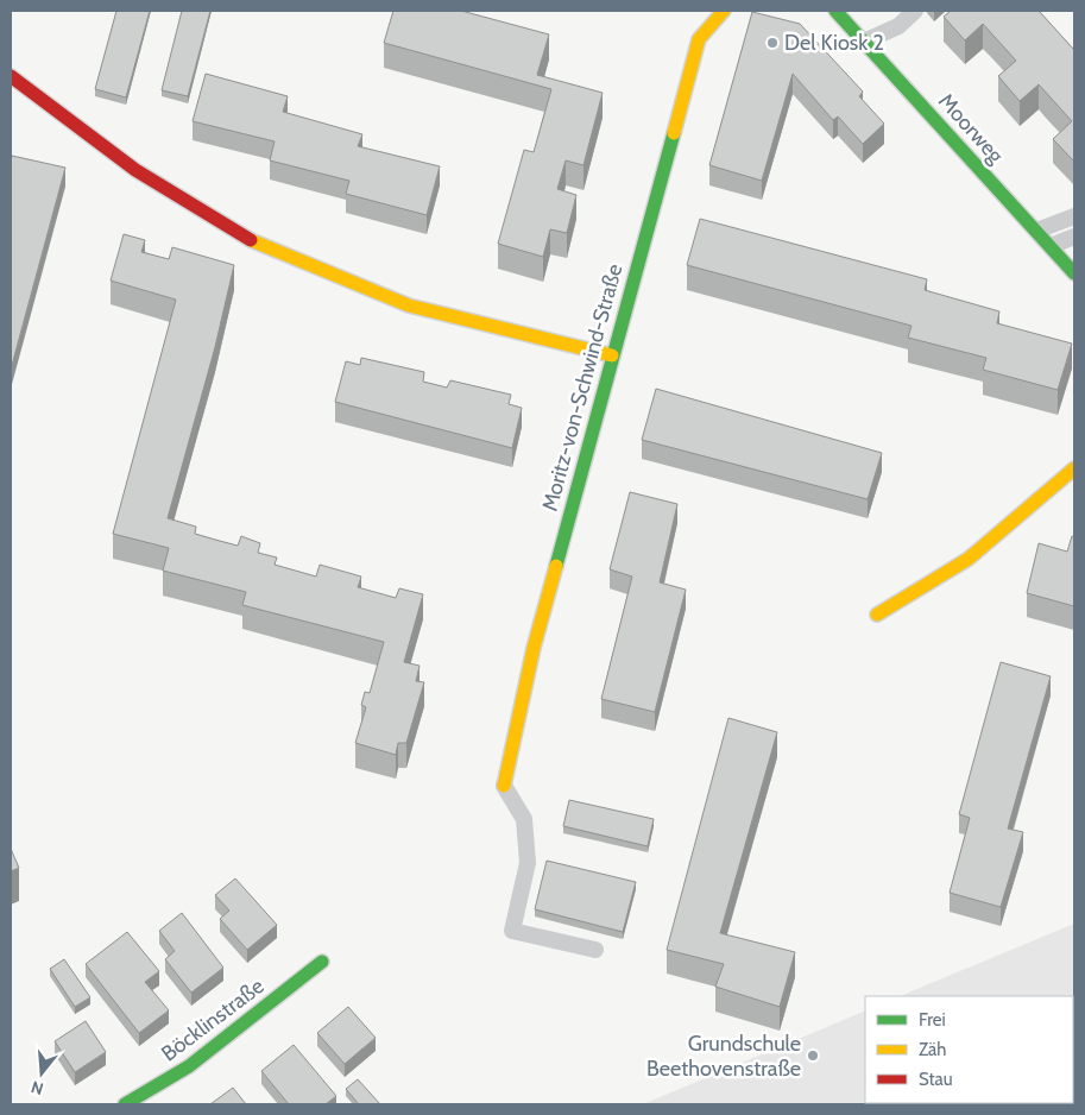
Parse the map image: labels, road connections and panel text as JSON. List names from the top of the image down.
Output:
{
  "streets": {
    "street": ["Moorweg", "Moritz-von-Schwind-Straße", "Böcklinstraße"]
  },
  "places": ["Del Kiosk 2", "Grundschule Beethovenstraße"],
  "legend": ["Frei", "Zäh", "Stau"],
  "north": "bottom"
}
